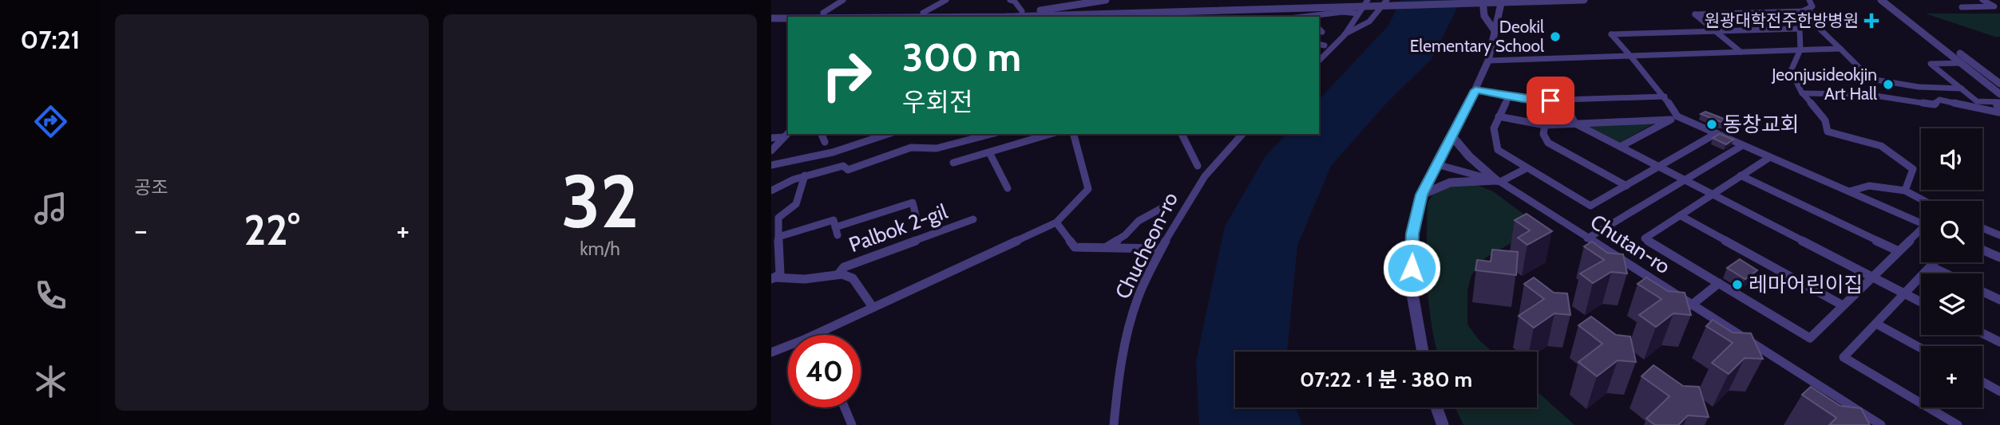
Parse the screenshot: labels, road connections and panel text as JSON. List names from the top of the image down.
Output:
{
  "streets": {
    "street": ["Palbok 2-gil", "Chutan-ro", "Chucheon-ro"]
  },
  "places": {
    "health": ["원광대학전주한방병원"],
    "other": [
      "Deokil Elementary School",
      "Jeonjusideokjin Art Hall",
      "동창교회",
      "레마어린이집"
    ]
  },
  "page": {
    "tabs": "07:21",
    "tile": [
      "공조",
      ["32", "km/h"]
    ],
    "turn": ["300 m", "우회전"],
    "map_buttons": "+",
    "heat": ["−", "22°", "+"],
    "limit": "40",
    "trip": "07:22 · 1 분 · 380 m"
  }
}
